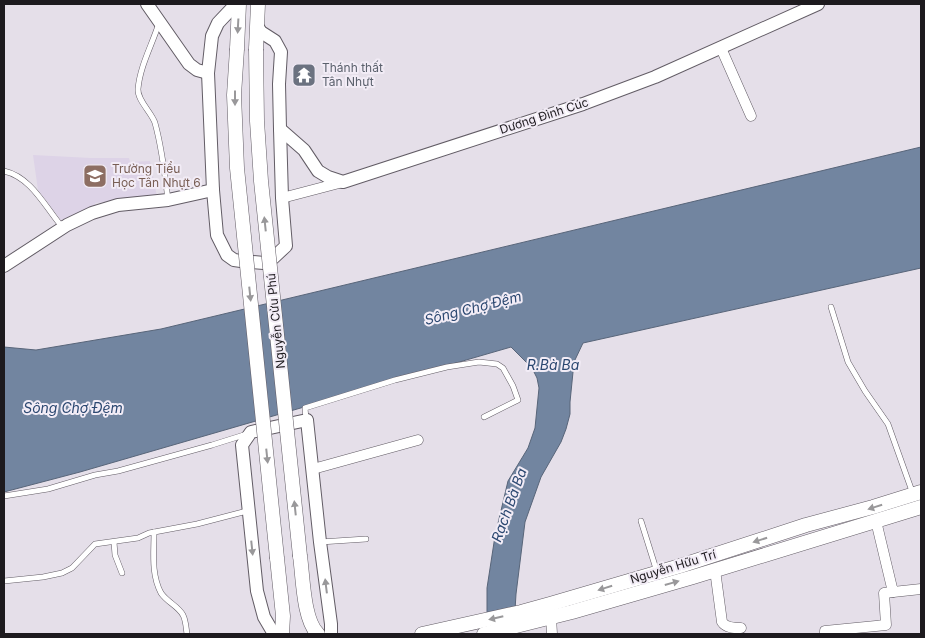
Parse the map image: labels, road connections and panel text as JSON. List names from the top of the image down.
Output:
{
  "streets": {
    "main road": ["Nguyễn Cửu Phú", "Nguyễn Hữu Trí"],
    "street": ["Dương Đình Cúc"]
  },
  "water": ["Sông Chợ Đệm", "R.Bà Ba", "Rạch Bà Ba"],
  "places": {
    "temple": ["Thánh thất Tân Nhựt"],
    "school or university": ["Trường Tiểu Học Tân Nhựt 6"]
  }
}
